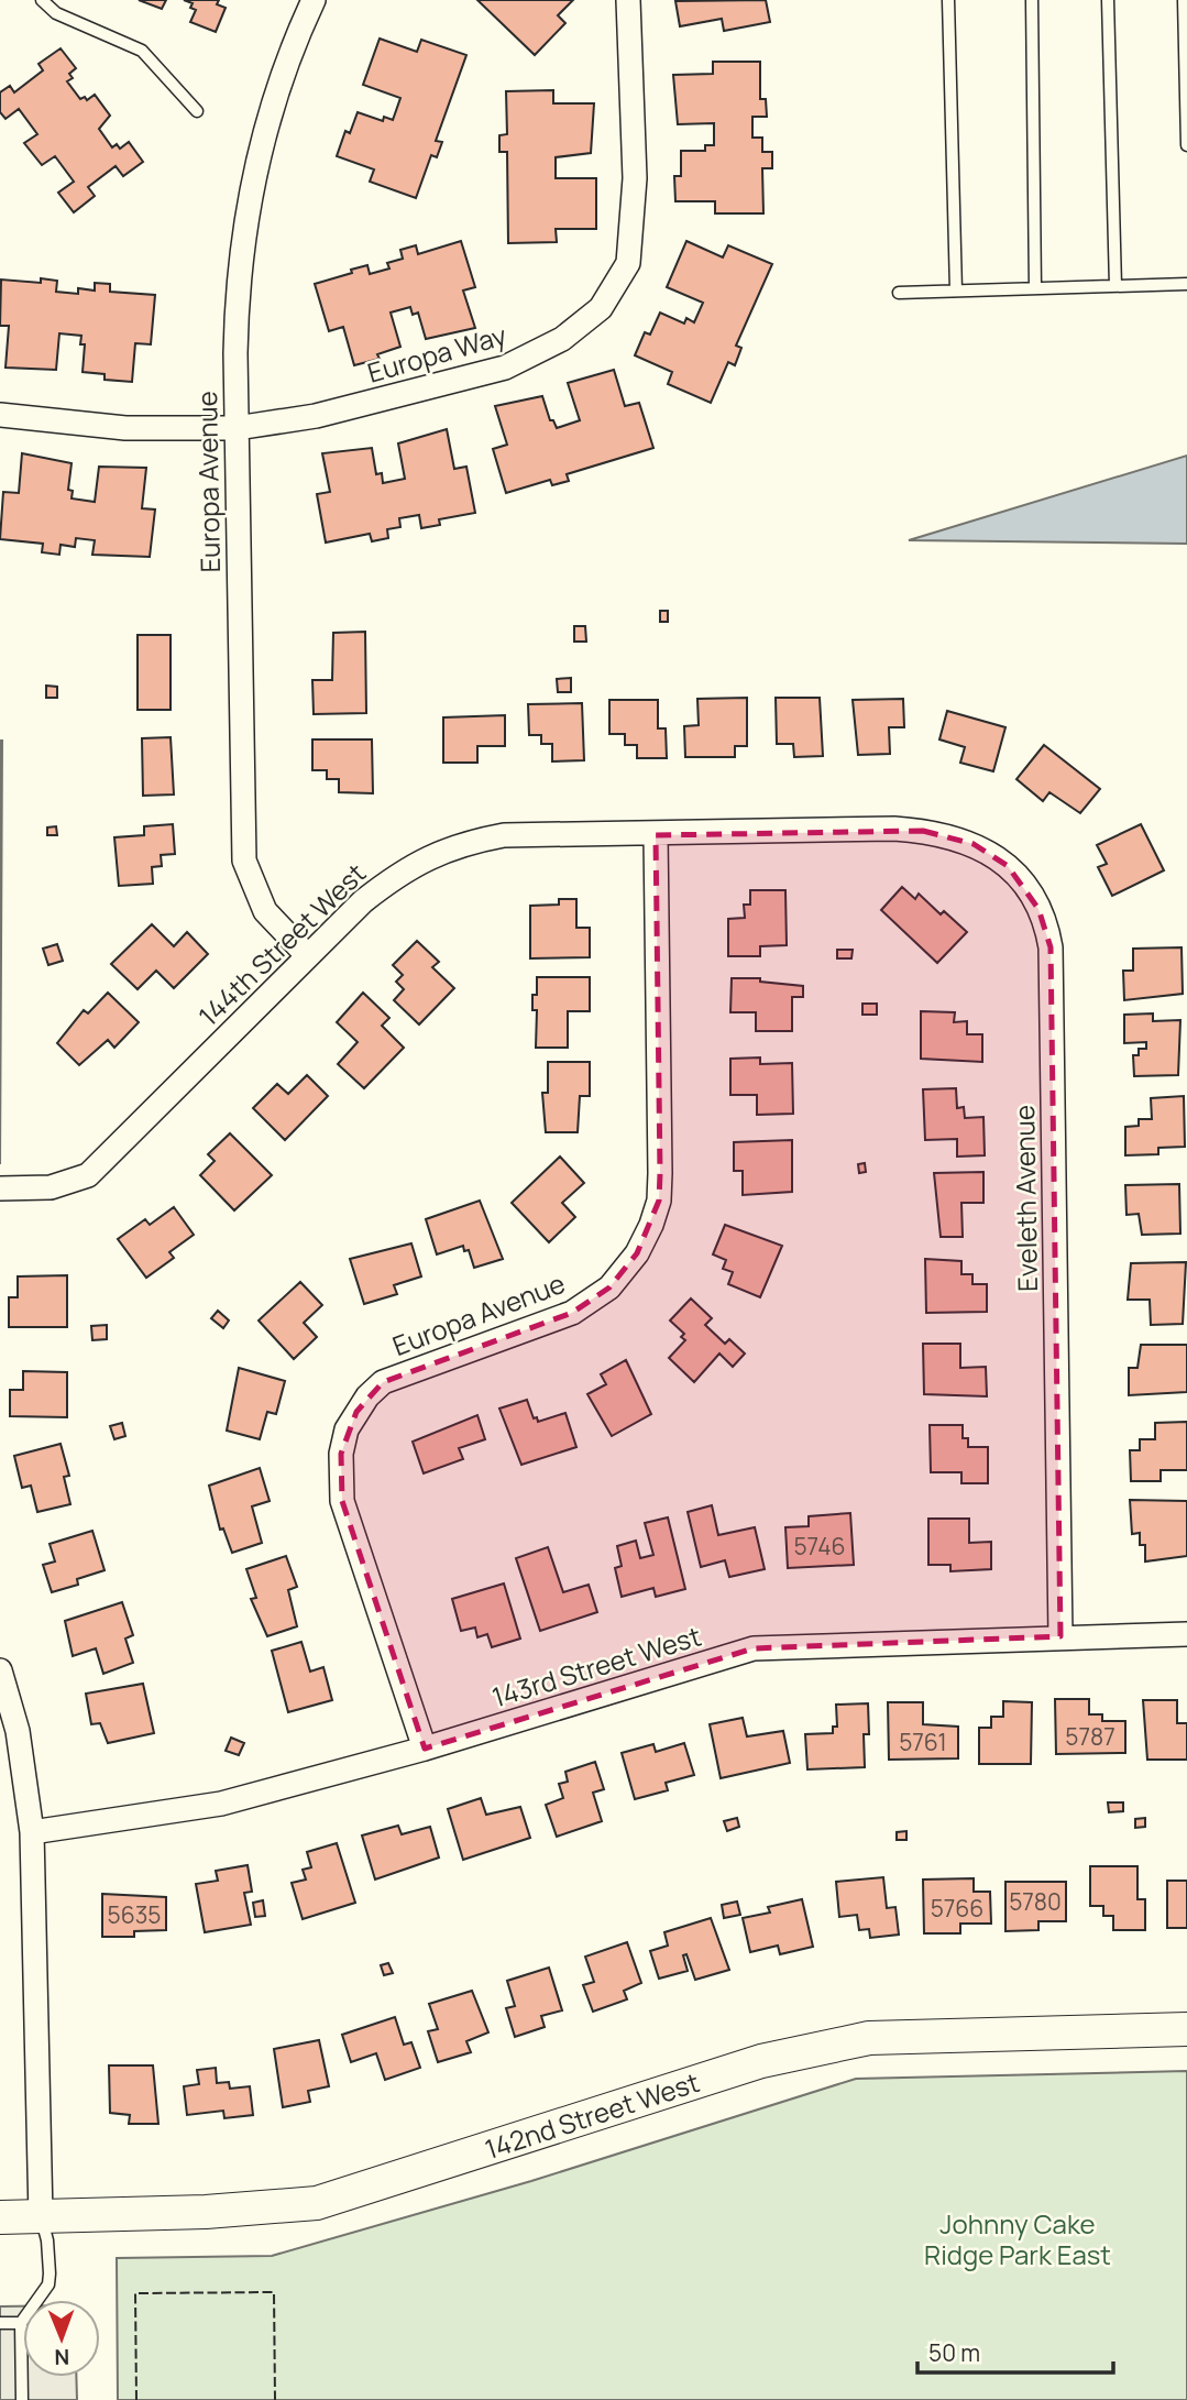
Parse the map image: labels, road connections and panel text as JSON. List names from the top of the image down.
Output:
{
  "streets": {
    "street": [
      "Europa Way",
      "Europa Avenue",
      "144th Street West",
      "Eveleth Avenue",
      "143rd Street West",
      "142nd Street West"
    ]
  },
  "crossings": [
    ["Europa Way", "Europa Avenue"],
    ["Europa Avenue", "144th Street West"],
    ["Europa Avenue", "143rd Street West"],
    ["144th Street West", "Eveleth Avenue"],
    ["Eveleth Avenue", "143rd Street West"]
  ],
  "parks": ["Johnny Cake Ridge Park East"],
  "house_numbers": [
    "5746",
    "5787",
    "5761",
    "5780",
    "5766",
    "5635"
  ],
  "scale_bar": "50 m",
  "north": "bottom"
}
